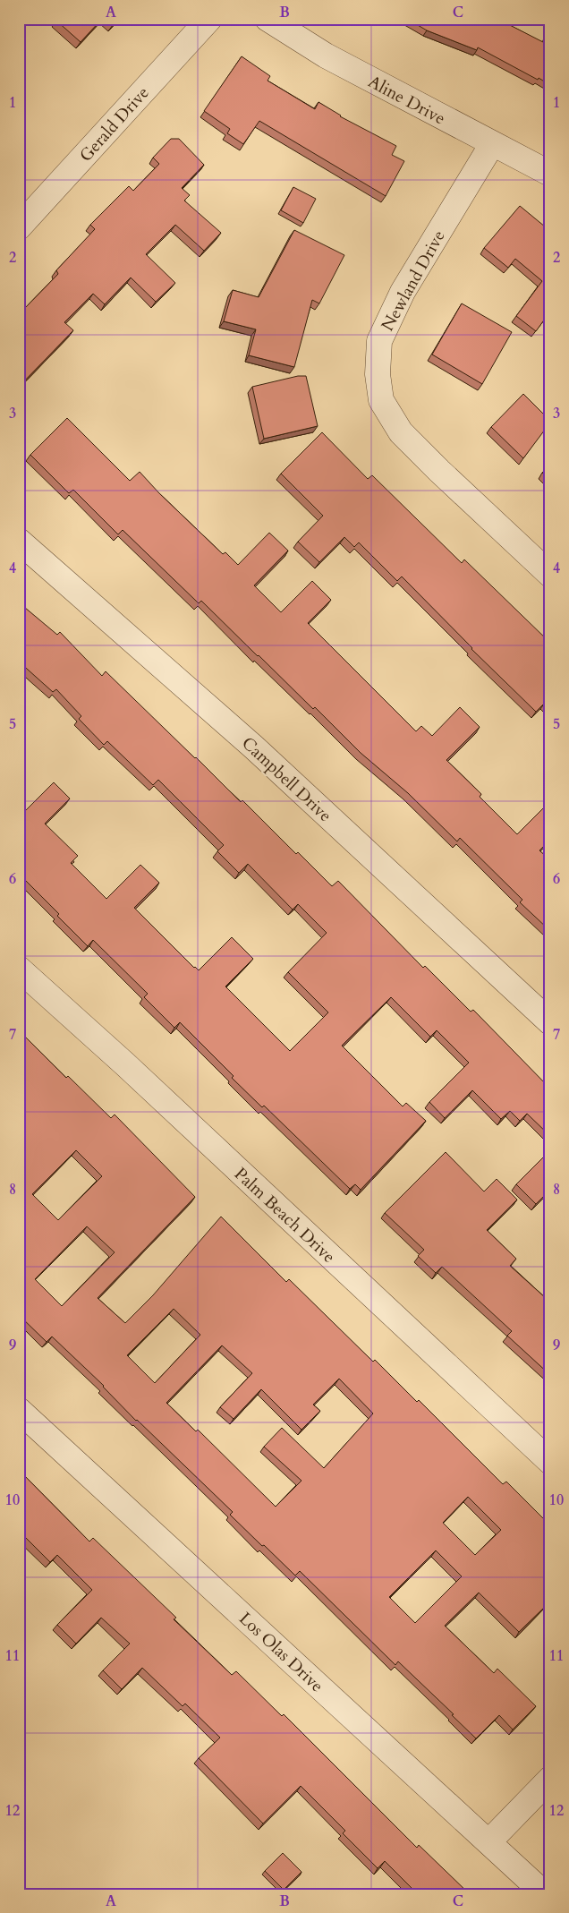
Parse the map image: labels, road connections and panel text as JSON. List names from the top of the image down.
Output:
{
  "streets": {
    "street": [
      "Aline Drive",
      "Gerald Drive",
      "Newland Drive",
      "Campbell Drive",
      "Palm Beach Drive",
      "Los Olas Drive"
    ]
  },
  "crossings": [
    ["Aline Drive", "Newland Drive"]
  ],
  "grid": {
    "columns": ["A", "B", "C"],
    "rows": [
      "1",
      "2",
      "3",
      "4",
      "5",
      "6",
      "7",
      "8",
      "9",
      "10",
      "11",
      "12"
    ]
  }
}
